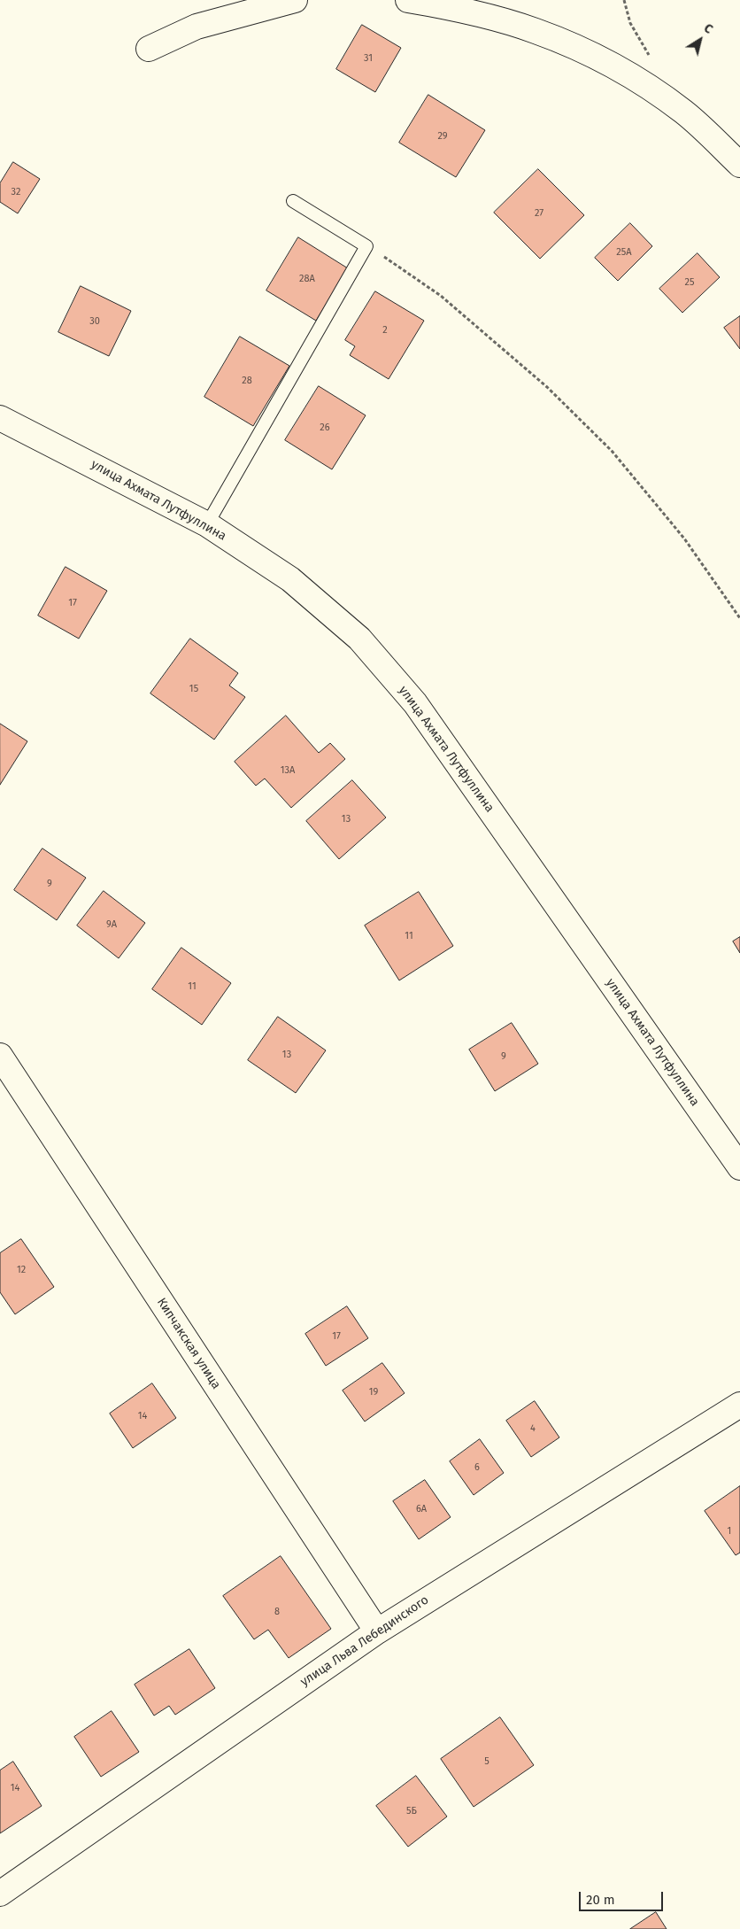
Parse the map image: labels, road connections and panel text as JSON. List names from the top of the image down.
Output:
{
  "streets": {
    "street": ["улица Ахмата Лутфуллина", "Кипчакская улица", "улица Льва Лебединского"]
  },
  "crossings": [
    ["Кипчакская улица", "улица Льва Лебединского"]
  ],
  "house_numbers": [
    "31",
    "29",
    "32",
    "27",
    "25А",
    "28А",
    "25",
    "30",
    "2",
    "28",
    "26",
    "17",
    "15",
    "13А",
    "13",
    "9",
    "9А",
    "11",
    "11",
    "13",
    "9",
    "12",
    "17",
    "19",
    "14",
    "4",
    "6",
    "6А",
    "1",
    "8",
    "5",
    "14",
    "5Б"
  ],
  "scale_bar": "20 m",
  "north": "top right"
}
